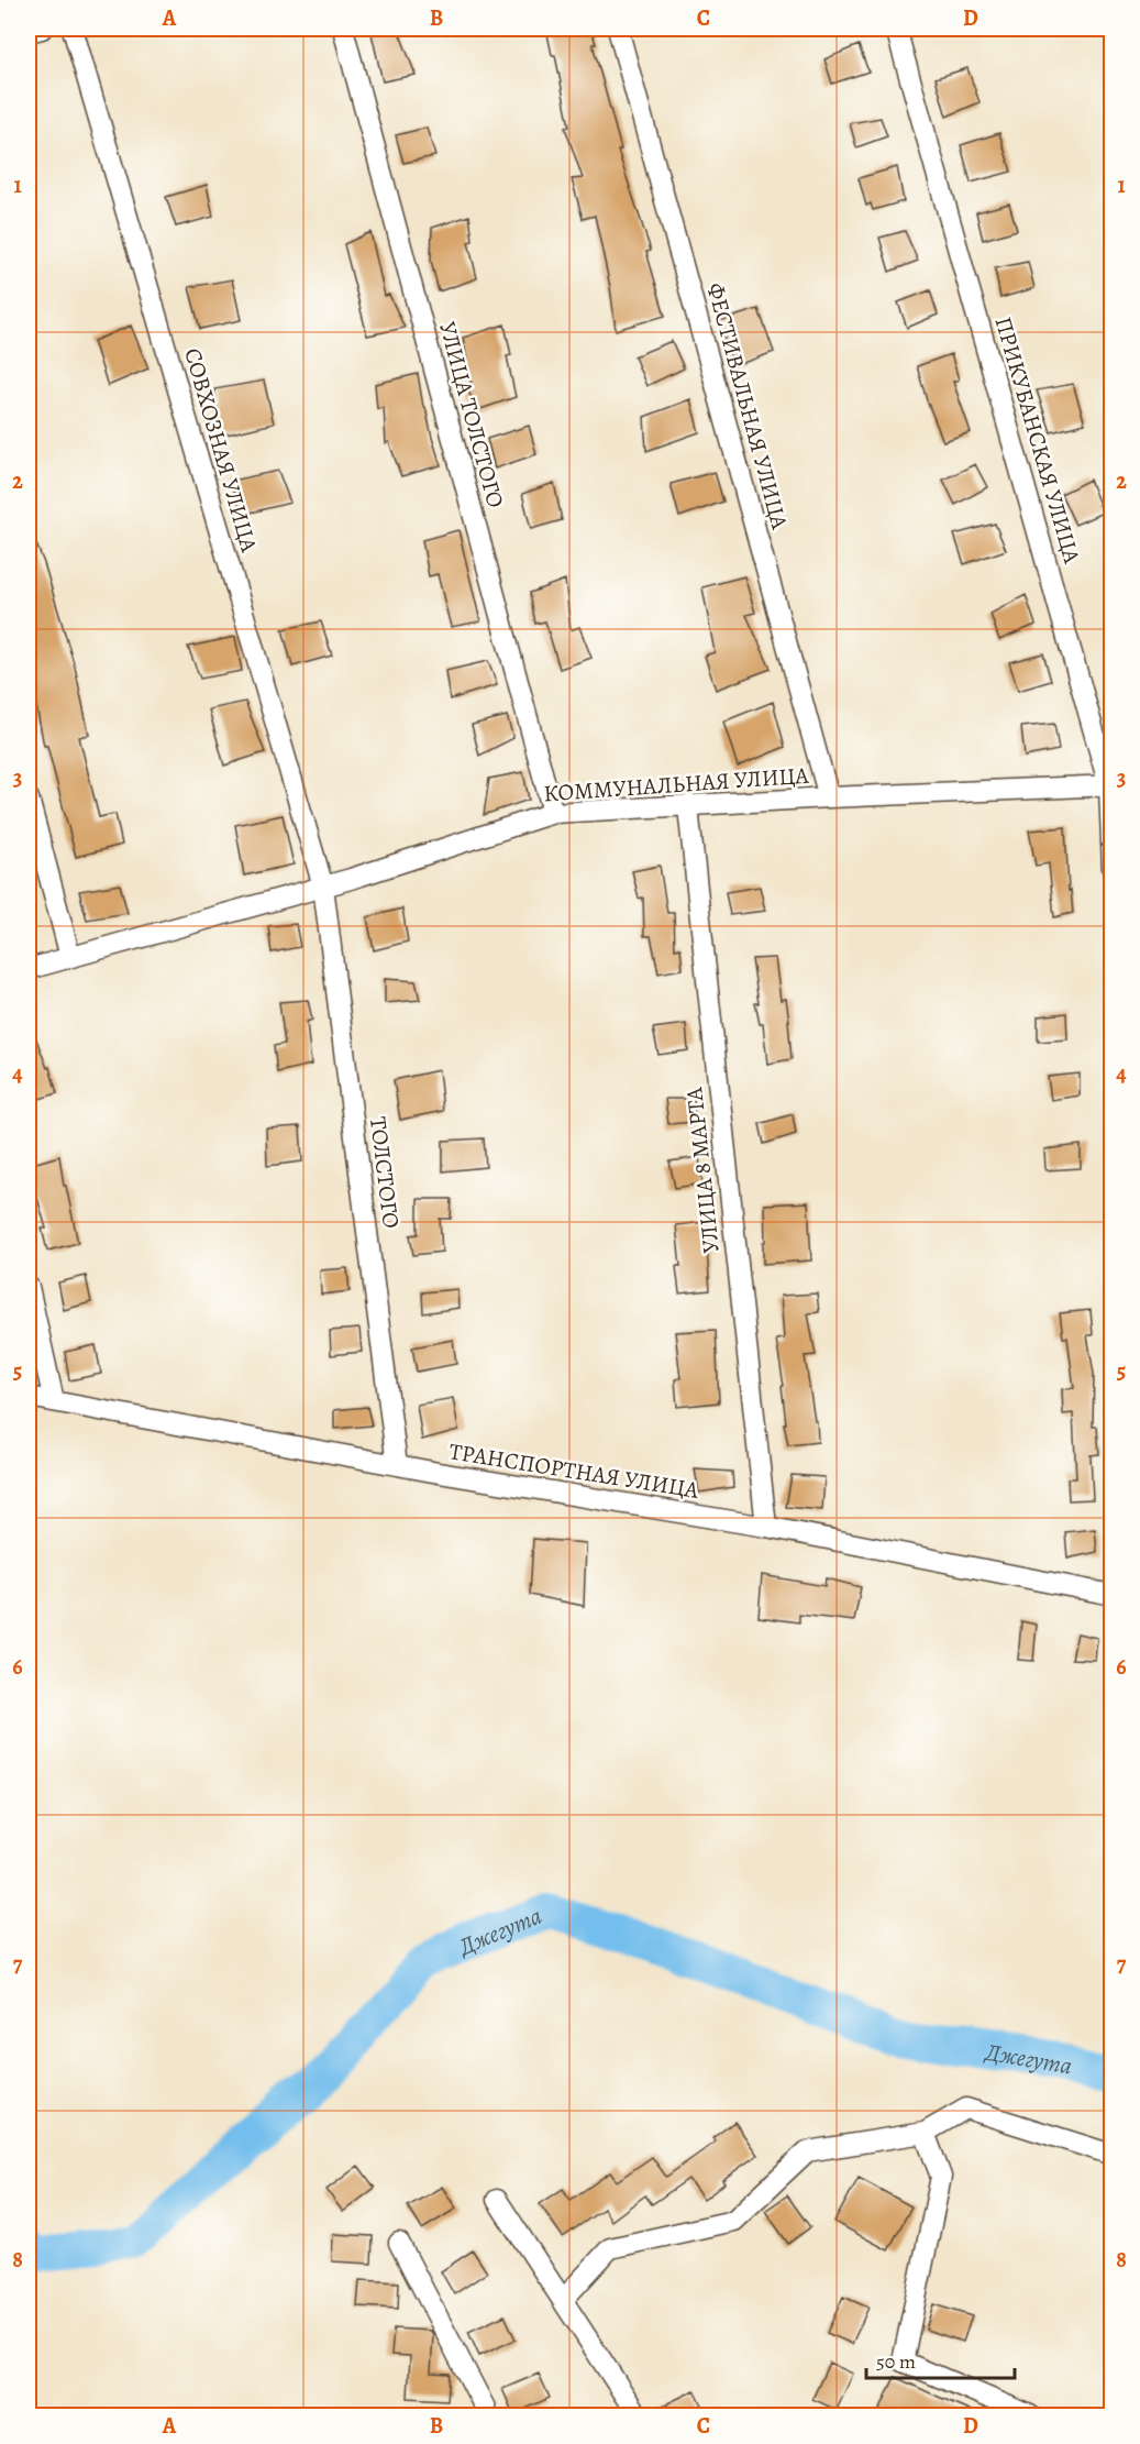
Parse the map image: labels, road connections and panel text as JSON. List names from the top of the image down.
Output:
{
  "streets": {
    "street": [
      "ФЕСТИВАЛЬНАЯ УЛИЦА",
      "УЛИЦА ТОЛСТОГО",
      "ПРИКУБАНСКАЯ УЛИЦА",
      "СОВХОЗНАЯ УЛИЦА",
      "КОММУНАЛЬНАЯ УЛИЦА",
      "УЛИЦА 8 МАРТА",
      "ТОЛСТОГО",
      "ТРАНСПОРТНАЯ УЛИЦА"
    ]
  },
  "crossings": [
    ["ФЕСТИВАЛЬНАЯ УЛИЦА", "КОММУНАЛЬНАЯ УЛИЦА"],
    ["УЛИЦА ТОЛСТОГО", "КОММУНАЛЬНАЯ УЛИЦА"],
    ["ПРИКУБАНСКАЯ УЛИЦА", "КОММУНАЛЬНАЯ УЛИЦА"],
    ["СОВХОЗНАЯ УЛИЦА", "КОММУНАЛЬНАЯ УЛИЦА"],
    ["СОВХОЗНАЯ УЛИЦА", "ТОЛСТОГО"],
    ["КОММУНАЛЬНАЯ УЛИЦА", "УЛИЦА 8 МАРТА"],
    ["КОММУНАЛЬНАЯ УЛИЦА", "ТОЛСТОГО"],
    ["УЛИЦА 8 МАРТА", "ТРАНСПОРТНАЯ УЛИЦА"],
    ["ТОЛСТОГО", "ТРАНСПОРТНАЯ УЛИЦА"]
  ],
  "water": ["Джегута"],
  "scale_bar": "50 m",
  "grid": {
    "columns": [
      "A",
      "B",
      "C",
      "D"
    ],
    "rows": [
      "1",
      "2",
      "3",
      "4",
      "5",
      "6",
      "7",
      "8"
    ]
  }
}
